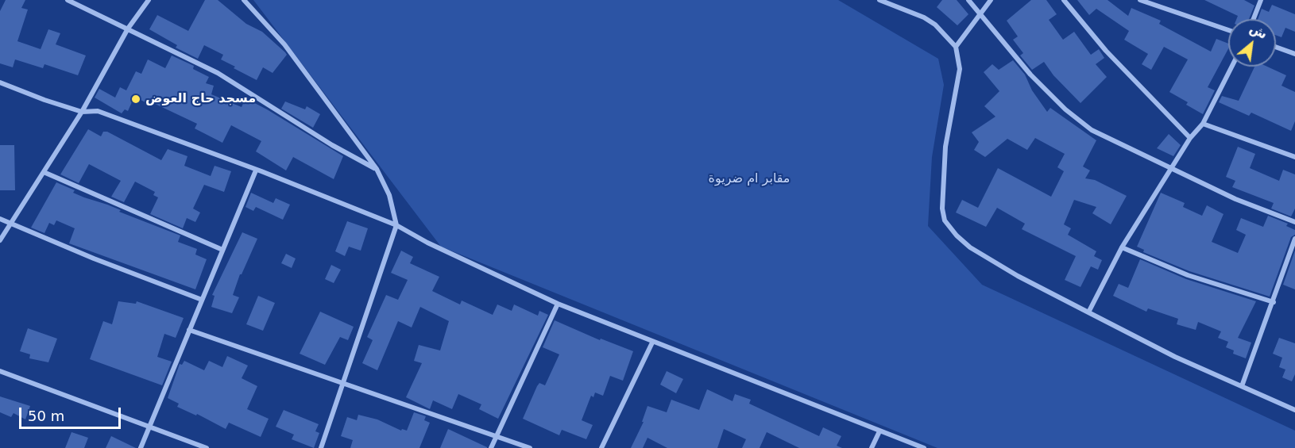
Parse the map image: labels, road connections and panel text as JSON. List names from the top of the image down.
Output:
{
  "parks": ["مقابر ام ضريوة"],
  "places": ["مسجد حاج العوض"],
  "scale_bar": "50 m",
  "north": "top right"
}
